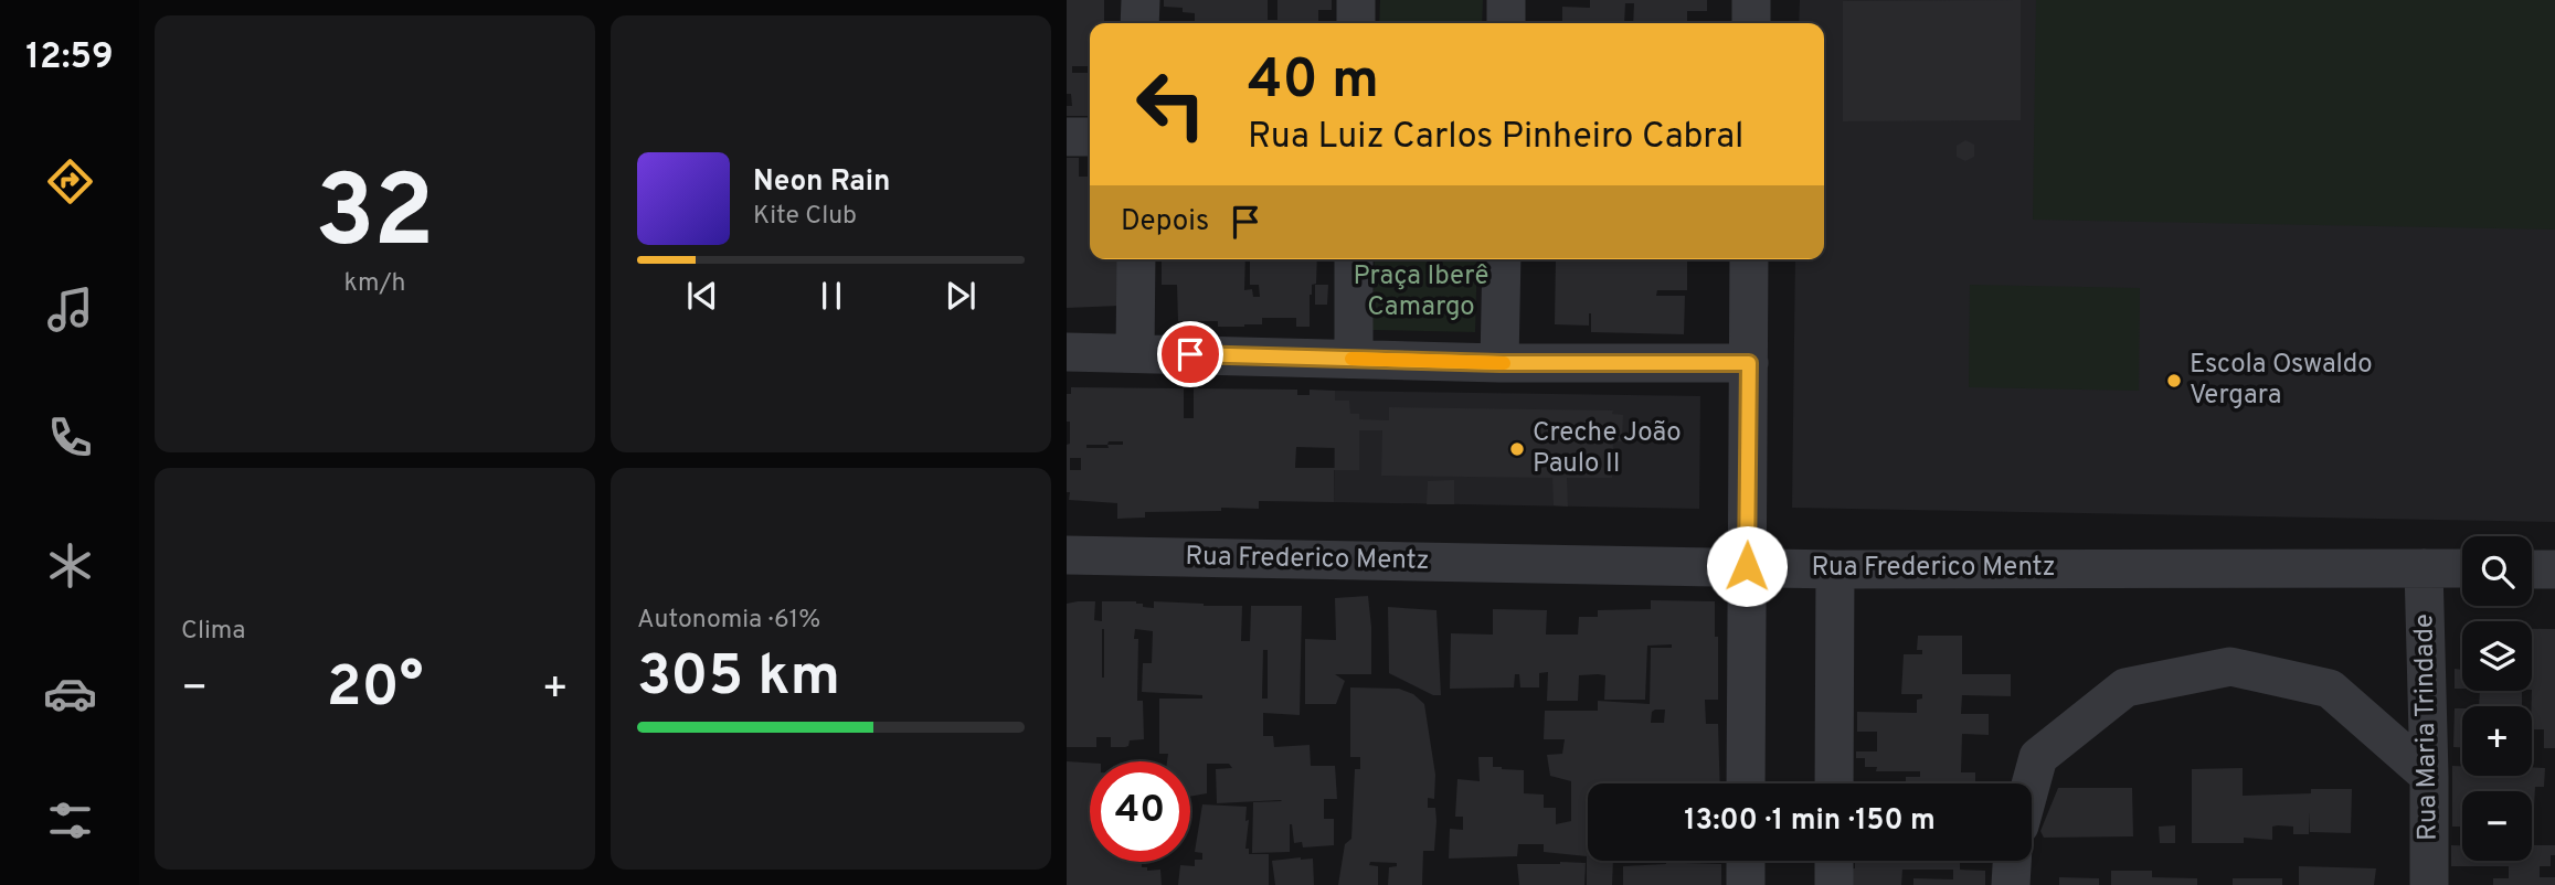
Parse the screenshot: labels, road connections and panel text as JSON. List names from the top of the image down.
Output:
{
  "streets": {
    "street": ["Rua Frederico Mentz", "Rua Maria Trindade"]
  },
  "crossings": [
    ["Rua Frederico Mentz", "Rua Maria Trindade"]
  ],
  "parks": ["Praça Iberê Camargo"],
  "places": ["Escola Oswaldo Vergara", "Creche João Paulo II"],
  "page": {
    "tabs": "12:59",
    "tile": [
      ["32", "km/h"],
      "Clima",
      ["Autonomia · 61%", "305 km"]
    ],
    "turn": ["40 m", "Rua Luiz Carlos Pinheiro Cabral"],
    "song": ["Neon Rain", "Kite Club"],
    "then": "Depois",
    "map_buttons": ["+", "−"],
    "heat": ["−", "20°", "+"],
    "limit": "40",
    "trip": "13:00 · 1 min · 150 m"
  }
}
